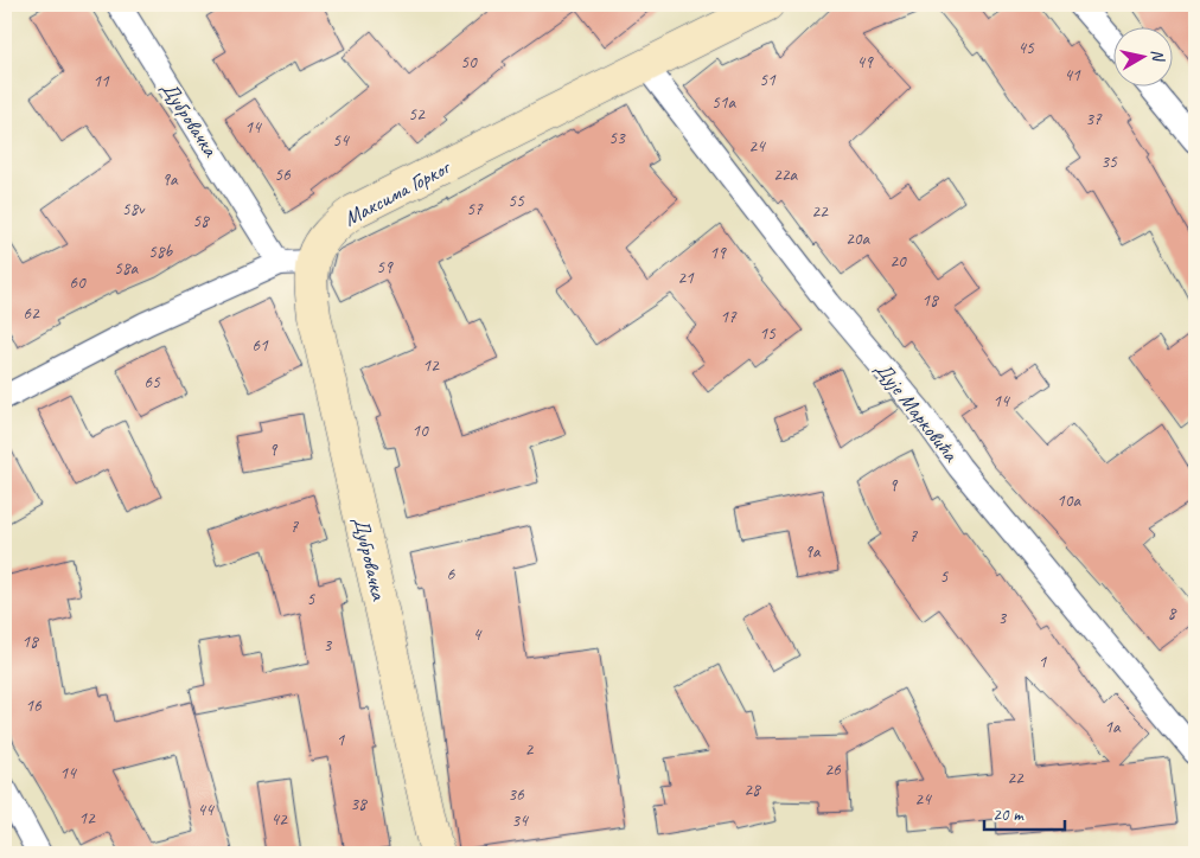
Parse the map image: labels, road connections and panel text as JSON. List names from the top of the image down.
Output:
{
  "streets": {
    "street": ["Дубровачка", "Максима Горког", "Дује Марковића"]
  },
  "crossings": [
    ["Дубровачка", "Максима Горког"],
    ["Максима Горког", "Дује Марковића"]
  ],
  "house_numbers": [
    "45",
    "50",
    "49",
    "41",
    "51",
    "11",
    "51a",
    "52",
    "37",
    "14",
    "53",
    "54",
    "24",
    "35",
    "56",
    "22a",
    "9a",
    "55",
    "58v",
    "57",
    "22",
    "58",
    "20a",
    "58b",
    "19",
    "20",
    "59",
    "58a",
    "21",
    "60",
    "18",
    "62",
    "17",
    "15",
    "61",
    "12",
    "65",
    "14",
    "10",
    "9",
    "9",
    "10a",
    "7",
    "7",
    "9a",
    "6",
    "5",
    "5",
    "8",
    "3",
    "4",
    "18",
    "3",
    "1",
    "16",
    "1a",
    "1",
    "2",
    "26",
    "14",
    "22",
    "28",
    "36",
    "24",
    "38",
    "44",
    "12",
    "42",
    "34"
  ],
  "scale_bar": "20 m",
  "north": "right"
}
